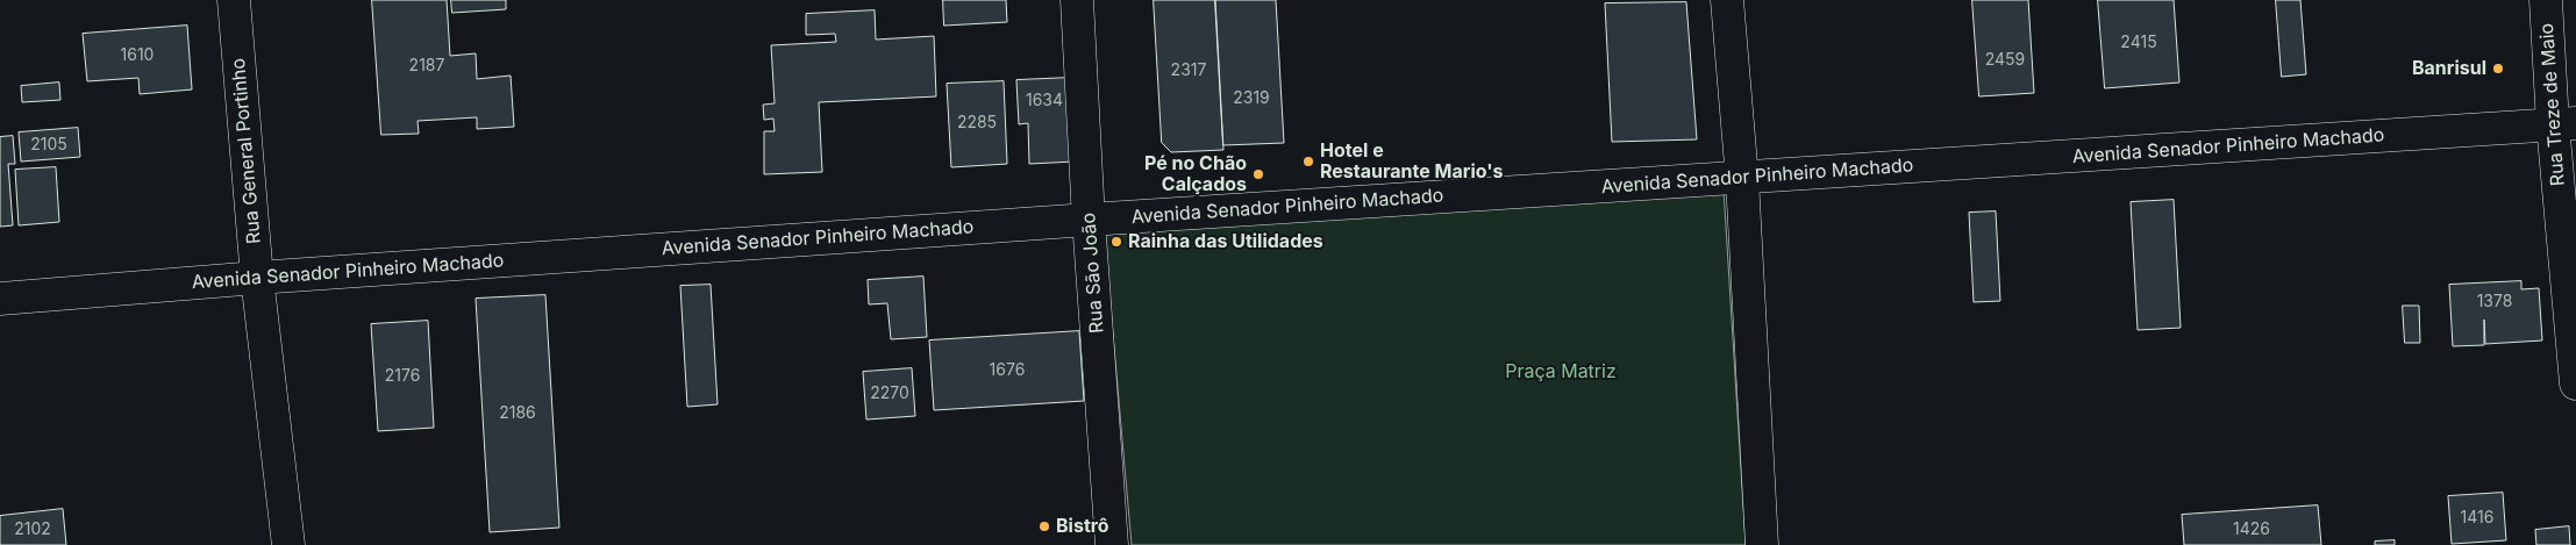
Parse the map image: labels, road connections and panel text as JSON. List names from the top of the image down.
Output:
{
  "streets": {
    "street": [
      "Rua Treze de Maio",
      "Avenida Senador Pinheiro Machado",
      "Rua General Portinho",
      "Rua São João"
    ]
  },
  "crossings": [
    ["Rua Treze de Maio", "Avenida Senador Pinheiro Machado"],
    ["Avenida Senador Pinheiro Machado", "Rua General Portinho"],
    ["Avenida Senador Pinheiro Machado", "Rua São João"]
  ],
  "parks": ["Praça Matriz"],
  "places": [
    "Banrisul",
    "Hotel e Restaurante Mario's",
    "Pé no Chão Calçados",
    "Rainha das Utilidades",
    "Bistrô"
  ],
  "house_numbers": [
    "2415",
    "1610",
    "2459",
    "2187",
    "2317",
    "2319",
    "1634",
    "2285",
    "2105",
    "1378",
    "1676",
    "2176",
    "2270",
    "2186",
    "1416",
    "2102",
    "1426"
  ]
}
